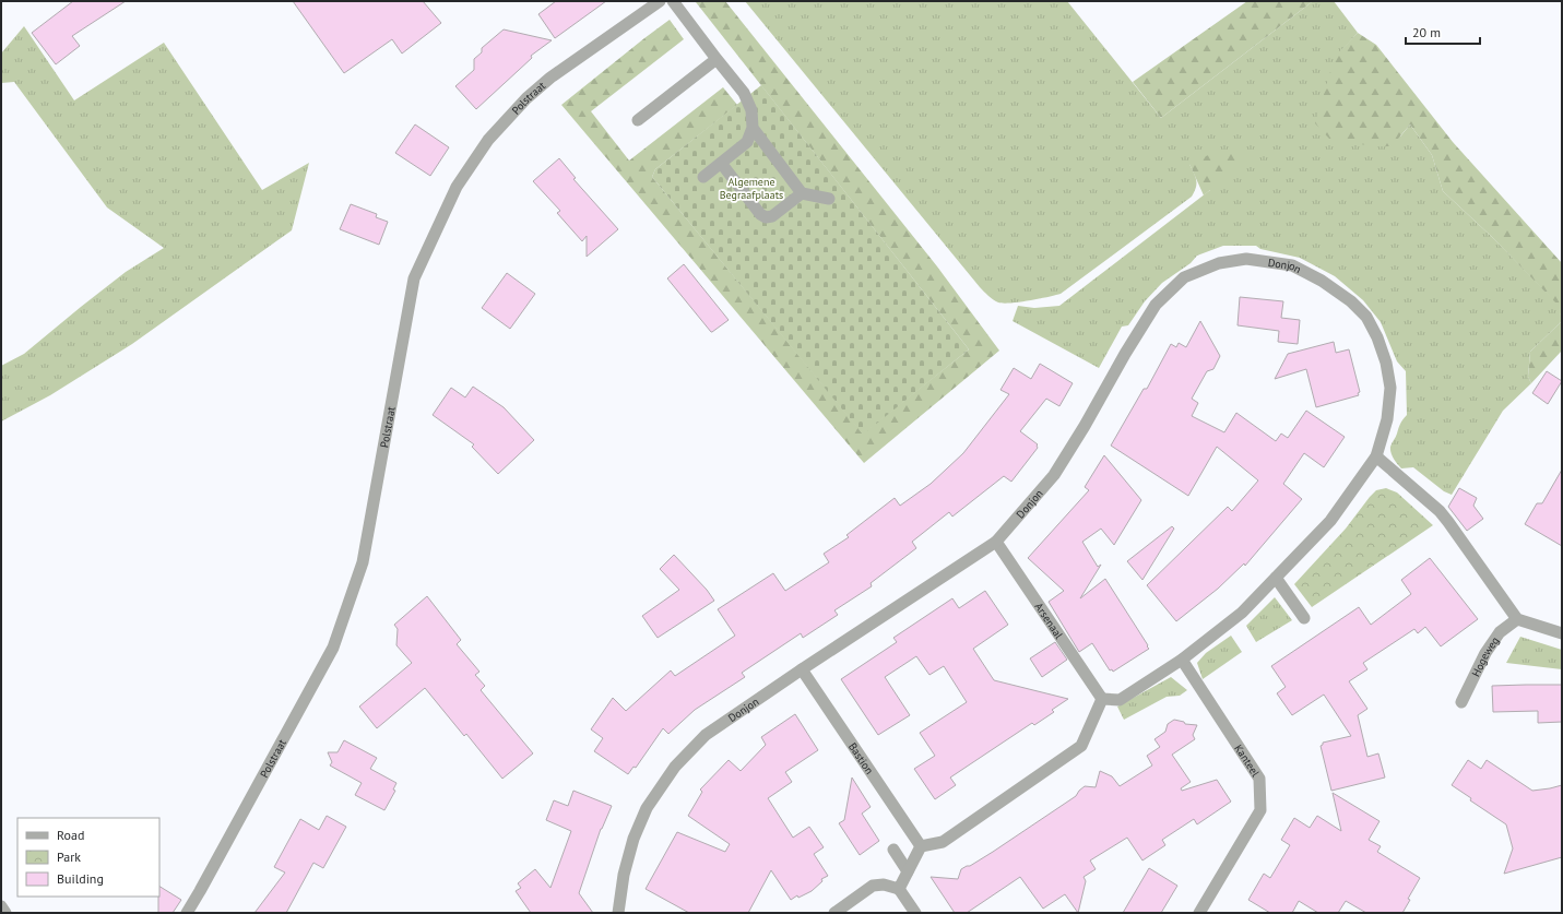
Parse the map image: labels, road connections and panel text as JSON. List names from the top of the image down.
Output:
{
  "streets": {
    "street": [
      "Polstraat",
      "Donjon",
      "Arsenaal",
      "Hogeweg",
      "Bastion",
      "Kanteel"
    ]
  },
  "crossings": [
    ["Donjon", "Arsenaal"],
    ["Donjon", "Bastion"],
    ["Donjon", "Kanteel"]
  ],
  "parks": ["Algemene Begraafplaats"],
  "legend": ["Road", "Park", "Building"],
  "scale_bar": "20 m"
}
